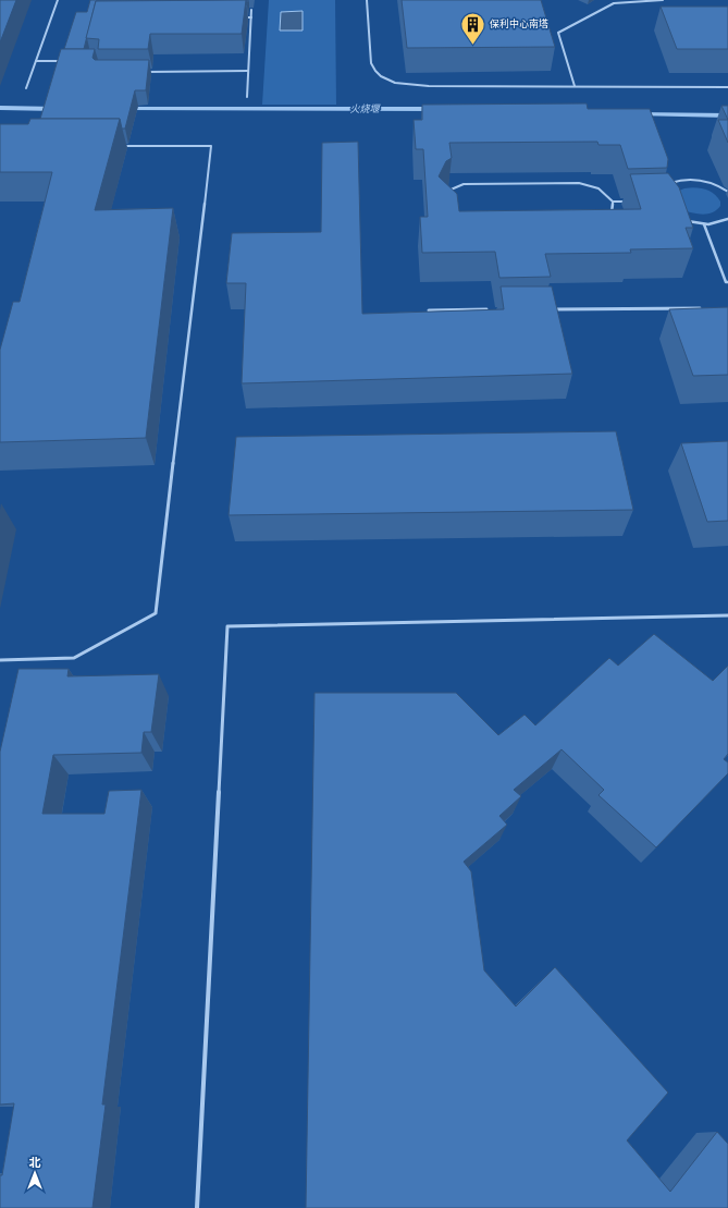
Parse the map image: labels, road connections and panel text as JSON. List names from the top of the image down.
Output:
{
  "water": ["火烧堰"],
  "places": {
    "building": ["保利中心南塔"]
  },
  "north": "top"
}
